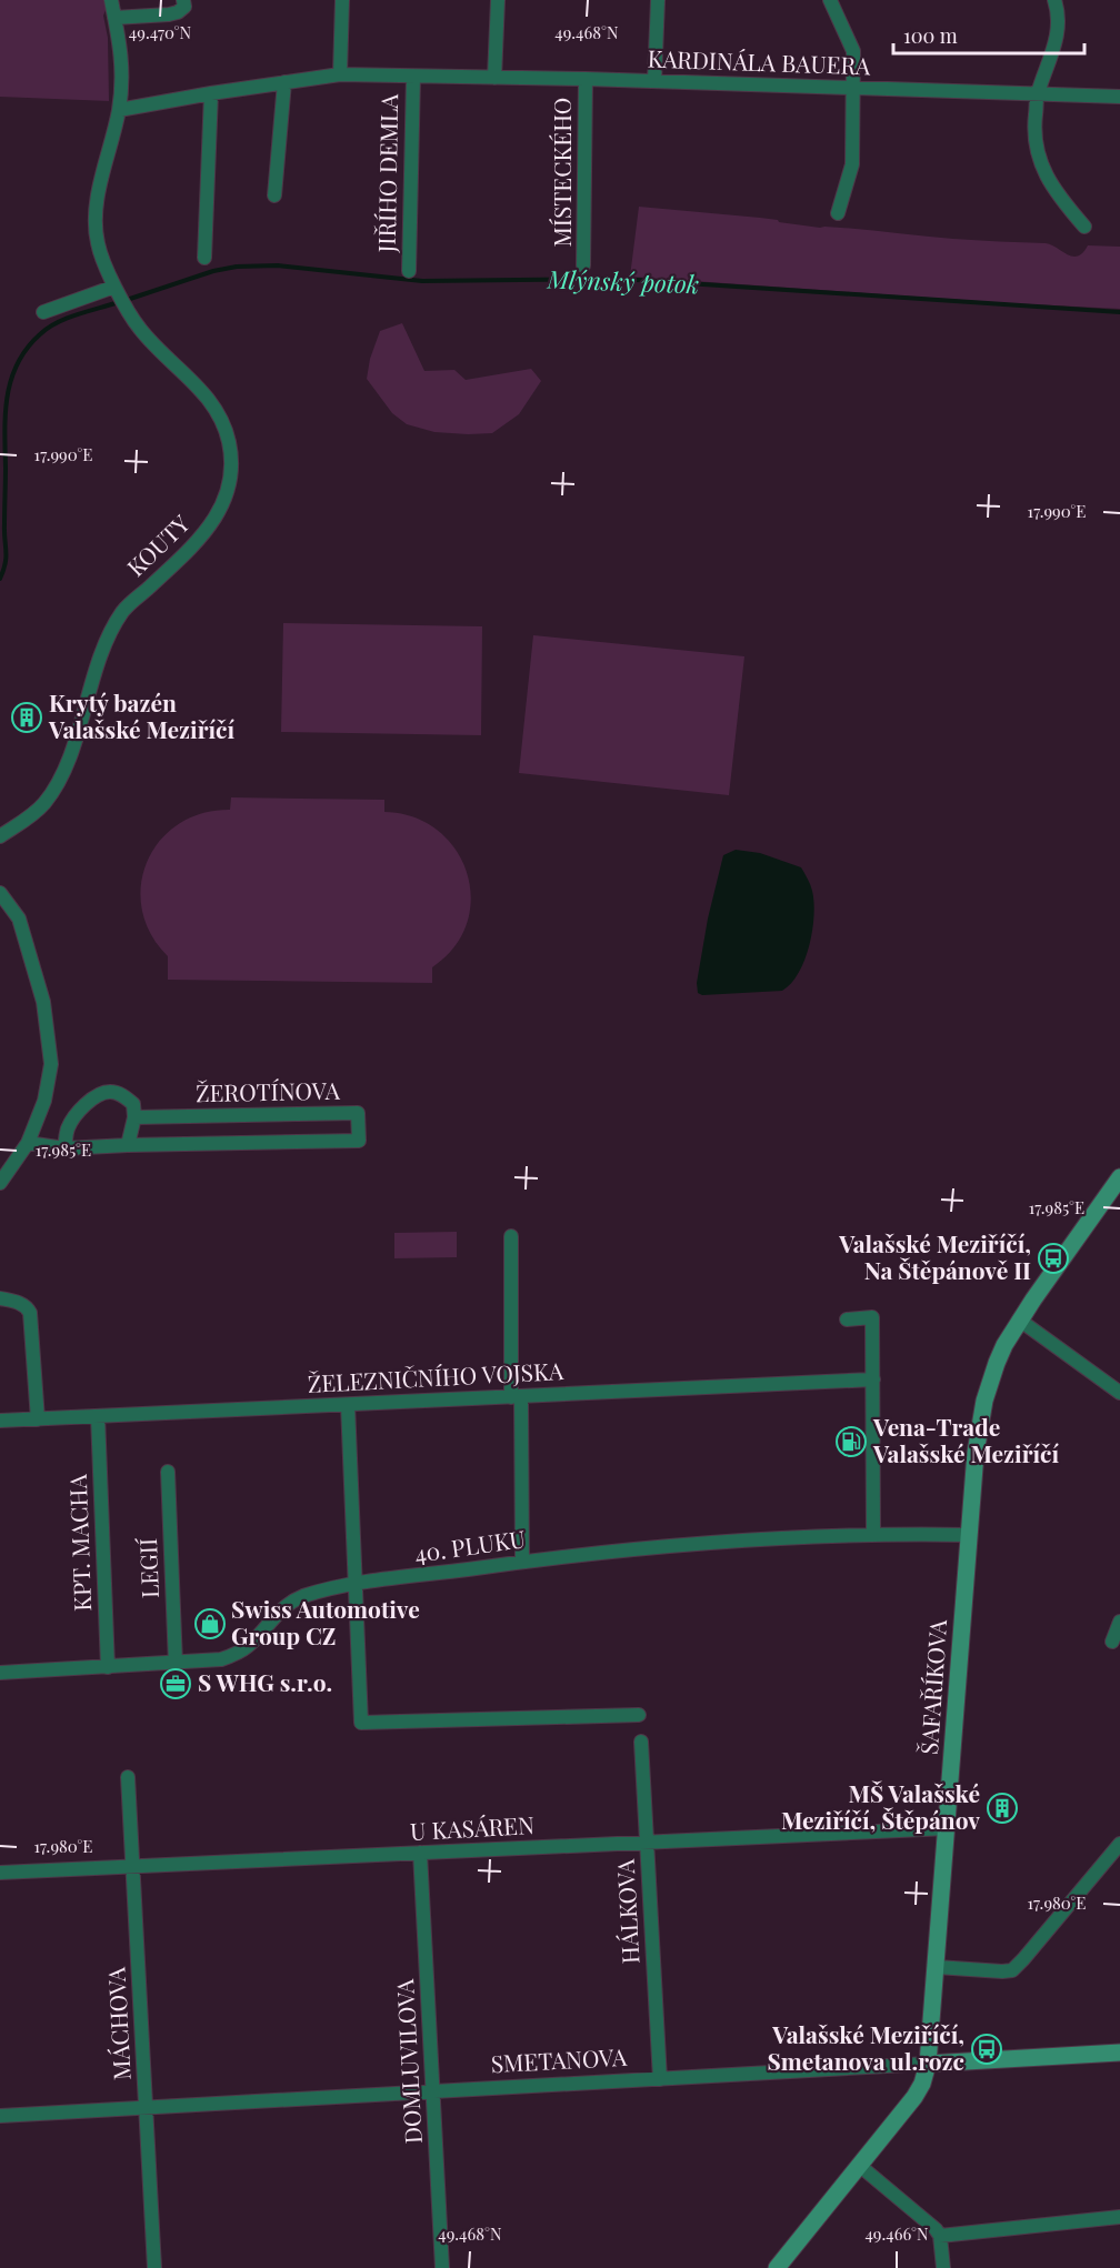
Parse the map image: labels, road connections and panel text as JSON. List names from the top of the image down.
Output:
{
  "streets": {
    "street": [
      "KARDINÁLA BAUERA",
      "MÍSTECKÉHO",
      "JIŘÍHO DEMLA",
      "KOUTY",
      "ŽEROTÍNOVA",
      "ŽELEZNIČNÍHO VOJSKA",
      "KPT. MACHA",
      "40. PLUKU",
      "LEGIÍ",
      "ŠAFAŘÍKOVA",
      "U KASÁREN",
      "HÁLKOVA",
      "MÁCHOVA",
      "DOMLUVILOVA",
      "SMETANOVA"
    ]
  },
  "crossings": [
    ["KARDINÁLA BAUERA", "MÍSTECKÉHO"],
    ["KARDINÁLA BAUERA", "JIŘÍHO DEMLA"],
    ["KARDINÁLA BAUERA", "KOUTY"],
    ["ŽELEZNIČNÍHO VOJSKA", "KPT. MACHA"],
    ["KPT. MACHA", "40. PLUKU"],
    ["40. PLUKU", "LEGIÍ"],
    ["40. PLUKU", "ŠAFAŘÍKOVA"],
    ["ŠAFAŘÍKOVA", "U KASÁREN"],
    ["ŠAFAŘÍKOVA", "SMETANOVA"],
    ["U KASÁREN", "HÁLKOVA"],
    ["U KASÁREN", "MÁCHOVA"],
    ["U KASÁREN", "DOMLUVILOVA"],
    ["HÁLKOVA", "SMETANOVA"],
    ["MÁCHOVA", "SMETANOVA"],
    ["DOMLUVILOVA", "SMETANOVA"]
  ],
  "water": ["Mlýnský potok"],
  "places": {
    "building": ["Krytý bazén Valašské Meziříčí", "MŠ Valašské Meziříčí, Štěpánov"],
    "bus stop": ["Valašské Meziříčí, Na Štěpánově II", "Valašské Meziříčí, Smetanova ul.rozc"],
    "fuel station": ["Vena-Trade Valašské Meziříčí"],
    "shop": ["Swiss Automotive Group CZ"],
    "office": ["S WHG s.r.o."]
  },
  "scale_bar": "100 m",
  "coordinates": [
    "49.470°N",
    "49.468°N",
    "17.990°E",
    "17.985°E",
    "17.980°E",
    "49.466°N"
  ]
}
